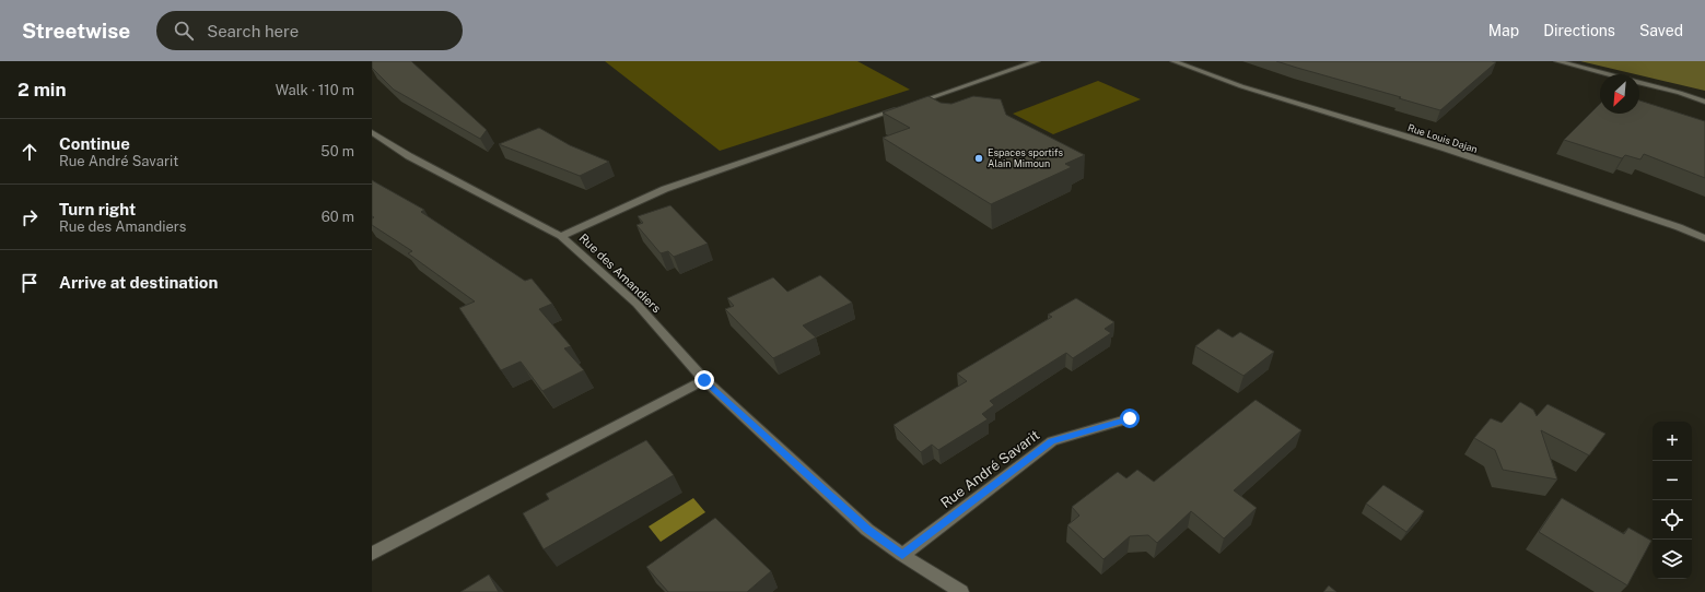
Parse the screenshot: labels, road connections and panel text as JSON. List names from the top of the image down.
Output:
{
  "streets": {
    "street": ["Rue Louis Dajan", "Rue des Amandiers", "Rue André Savarit"]
  },
  "crossings": [
    ["Rue des Amandiers", "Rue André Savarit"]
  ],
  "places": ["Espaces sportifs Alain Mimoun"],
  "north": "bottom left",
  "page": {
    "header": "Streetwise",
    "search": "Search here",
    "nav": ["Map", "Directions", "Saved"],
    "heading": ["2 min", "Walk · 110 m"],
    "list": [
      ["Continue", "Rue André Savarit", "50 m"],
      ["Turn right", "Rue des Amandiers", "60 m"],
      "Arrive at destination"
    ],
    "map_buttons": ["+", "−"]
  }
}
